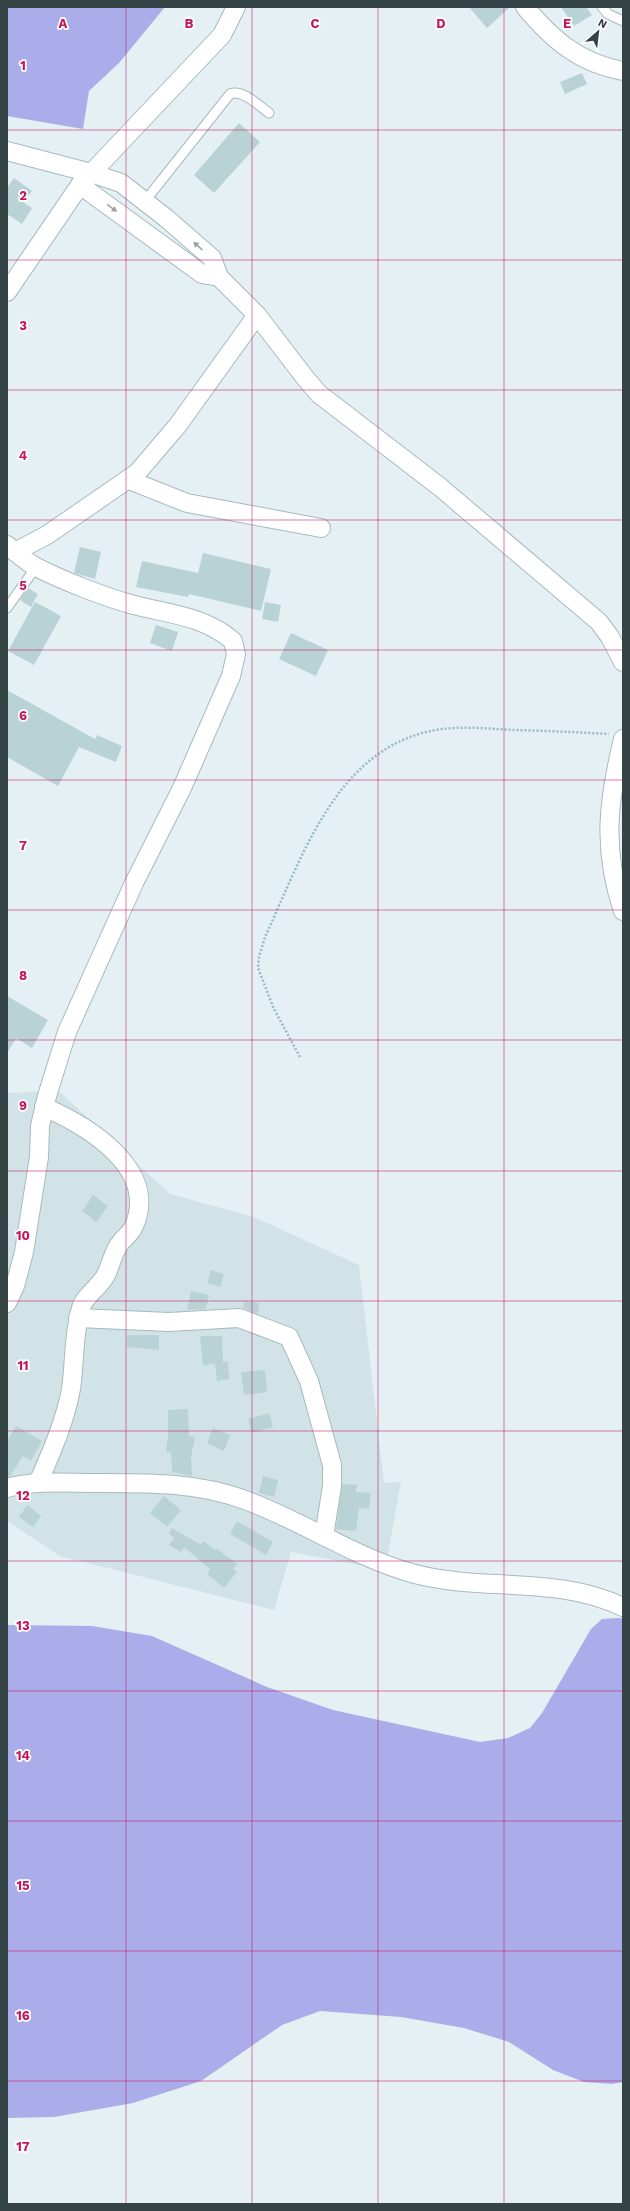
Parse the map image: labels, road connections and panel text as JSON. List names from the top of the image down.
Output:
{
  "north": "top right",
  "grid": {
    "columns": [
      "A",
      "B",
      "C",
      "D",
      "E"
    ],
    "rows": [
      "1",
      "2",
      "3",
      "4",
      "5",
      "6",
      "7",
      "8",
      "9",
      "10",
      "11",
      "12",
      "13",
      "14",
      "15",
      "16",
      "17"
    ]
  }
}
